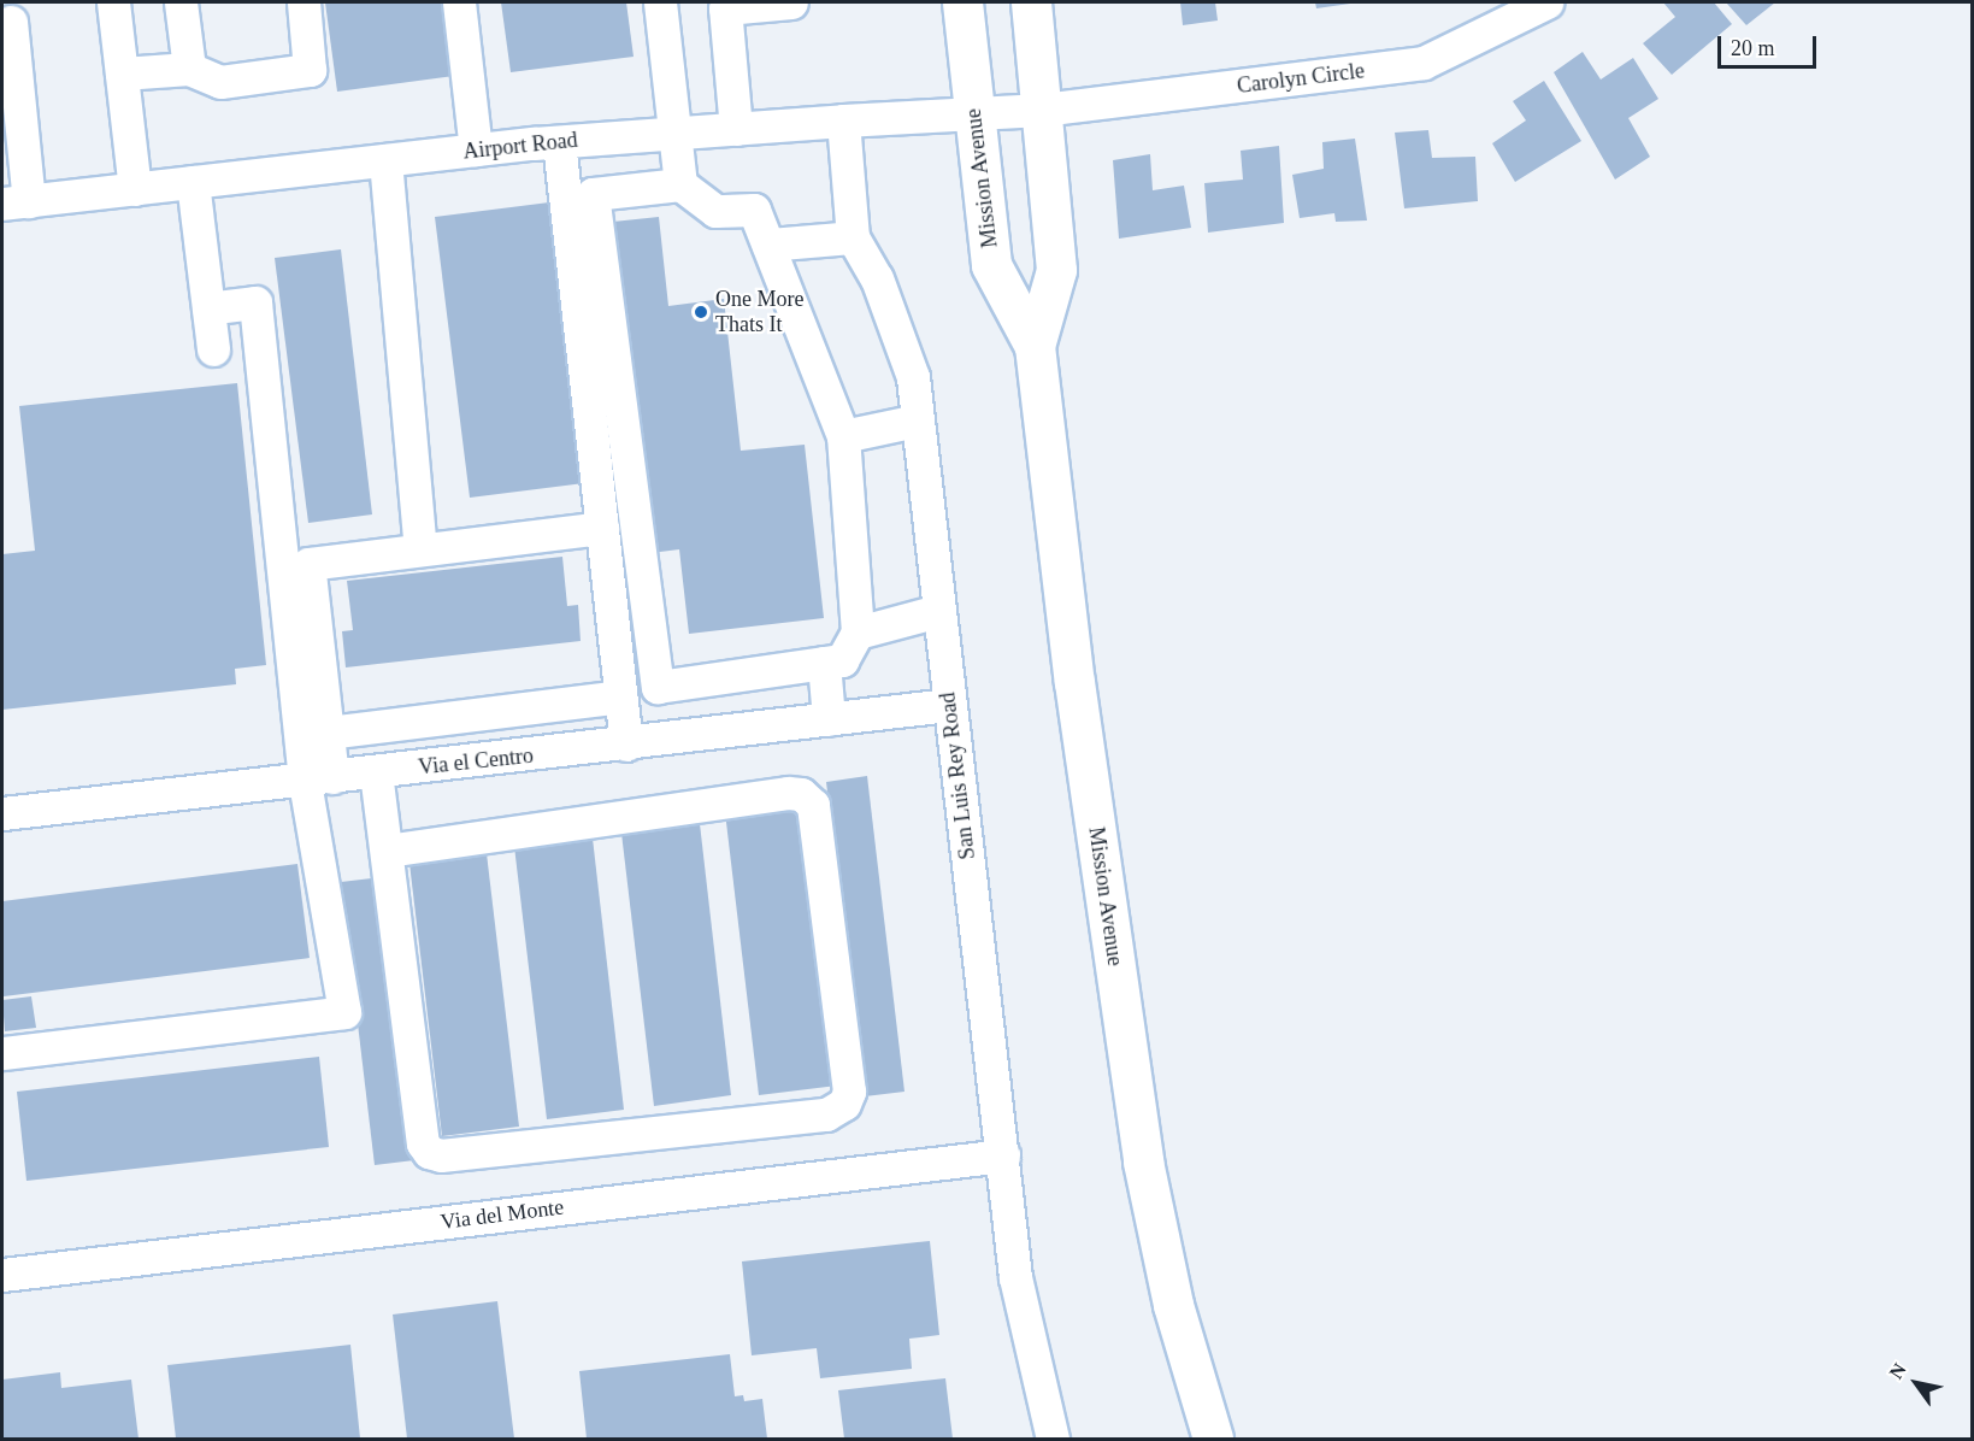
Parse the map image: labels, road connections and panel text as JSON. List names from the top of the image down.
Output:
{
  "streets": {
    "main road": ["Mission Avenue"],
    "street": [
      "Carolyn Circle",
      "Airport Road",
      "Via el Centro",
      "San Luis Rey Road",
      "Via del Monte"
    ]
  },
  "crossings": [
    ["Carolyn Circle", "Airport Road"],
    ["Carolyn Circle", "Mission Avenue"],
    ["Airport Road", "Mission Avenue"],
    ["Airport Road", "San Luis Rey Road"],
    ["Via el Centro", "San Luis Rey Road"],
    ["San Luis Rey Road", "Via del Monte"]
  ],
  "places": ["One More Thats It"],
  "scale_bar": "20 m",
  "north": "top left"
}
